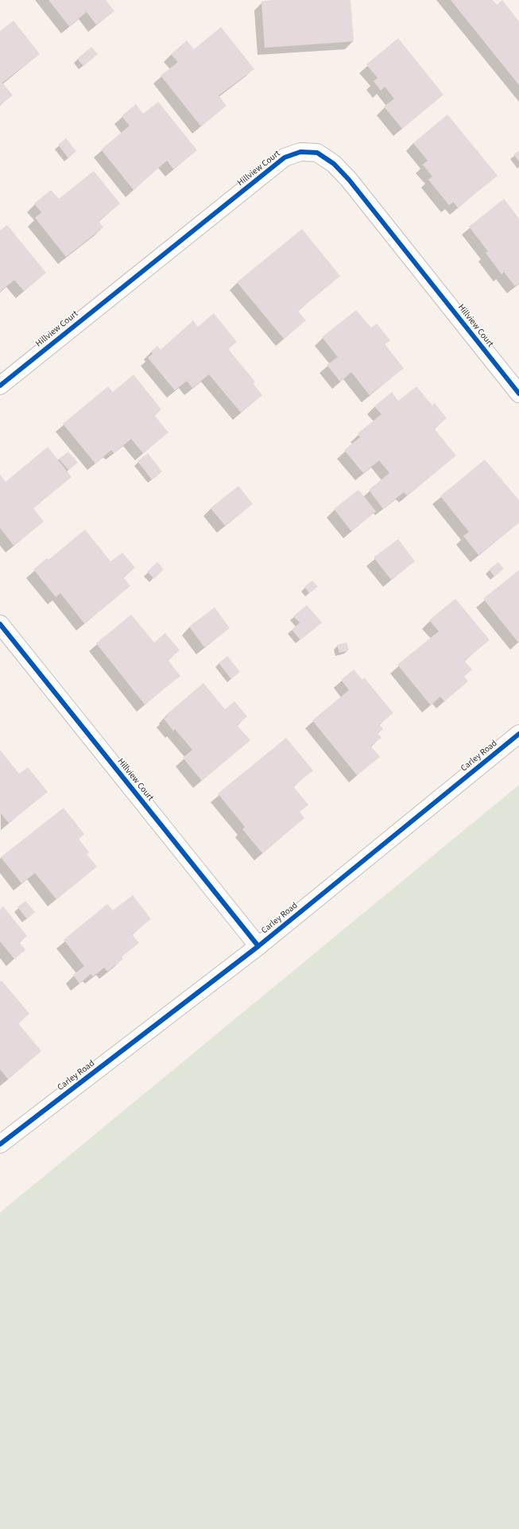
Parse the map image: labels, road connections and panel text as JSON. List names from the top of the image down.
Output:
{
  "streets": {
    "street": ["Hillview Court", "Carley Road"]
  },
  "crossings": [
    ["Hillview Court", "Carley Road"]
  ]
}
